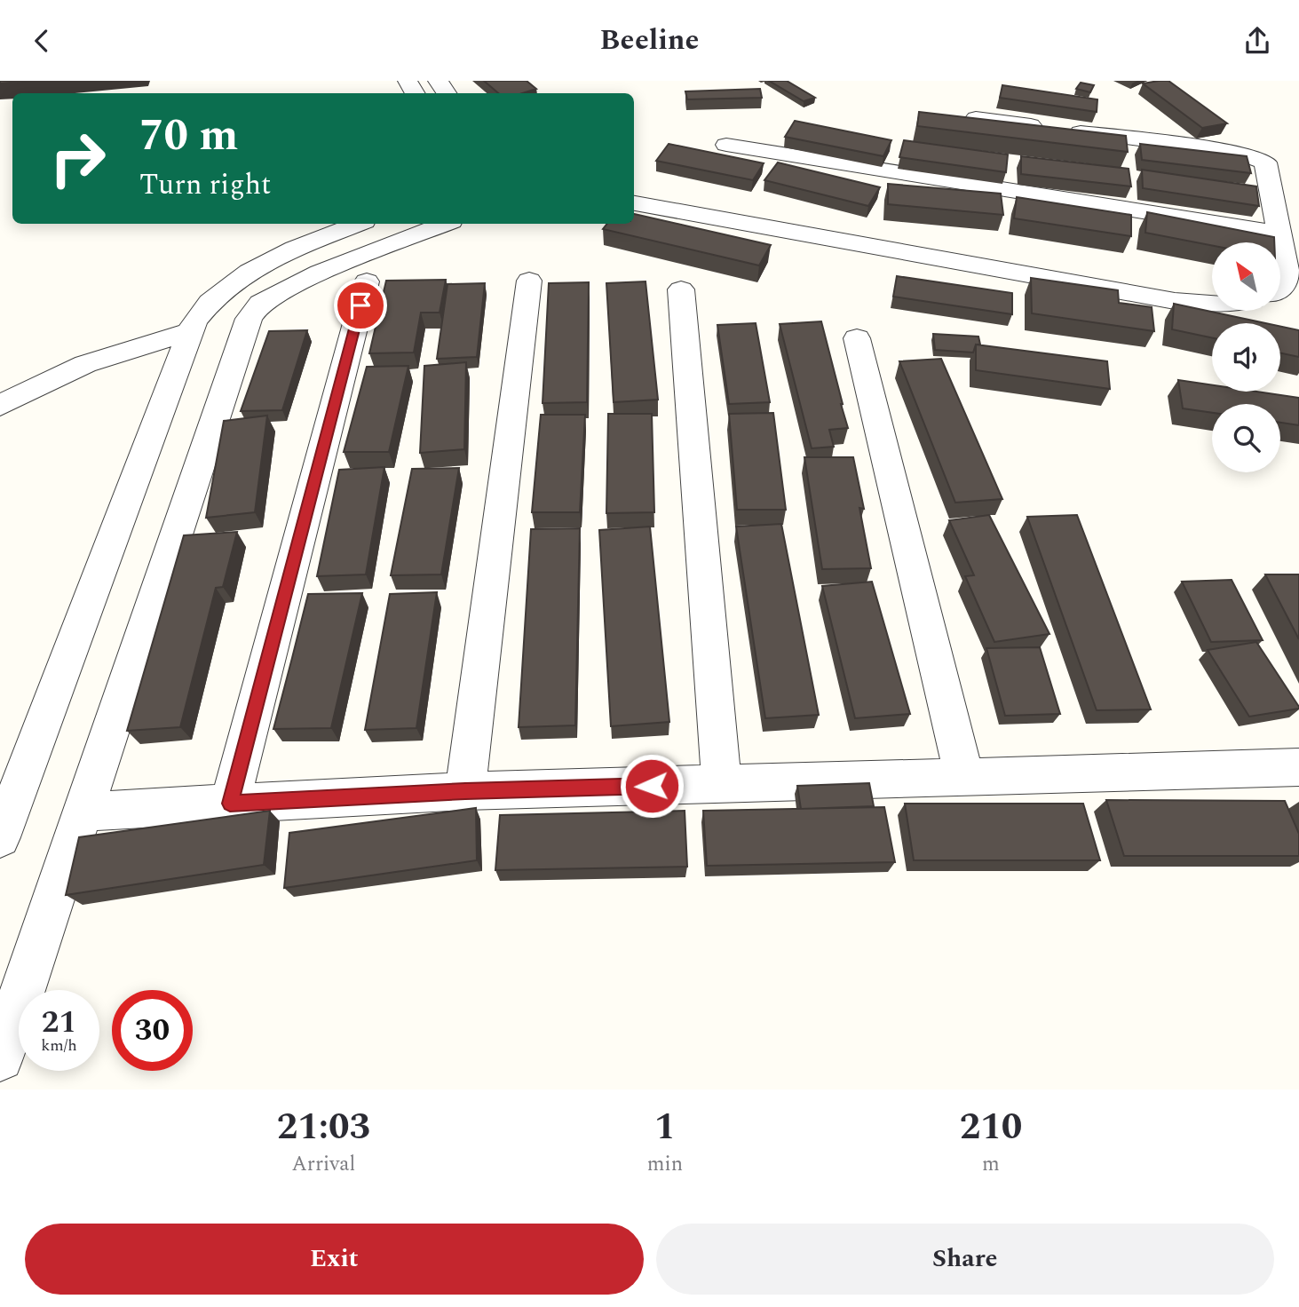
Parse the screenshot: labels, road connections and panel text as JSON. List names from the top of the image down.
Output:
{
  "north": "top left",
  "page": {
    "header": "Beeline",
    "turn": ["70 m", "Turn right"],
    "speed": "21 km/h",
    "limit": "30",
    "eta": [
      "21:03",
      "Arrival",
      "1",
      "min",
      "210",
      "m"
    ],
    "buttons": ["Exit", "Share"]
  }
}
